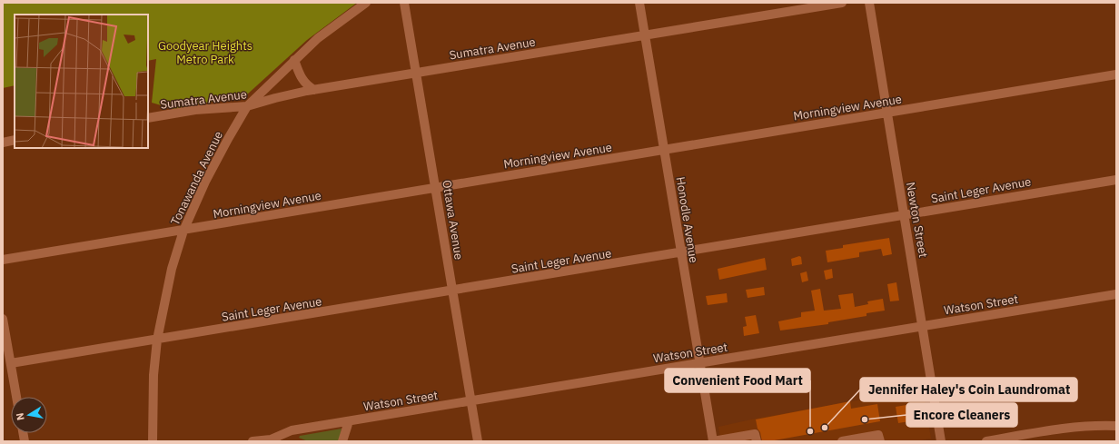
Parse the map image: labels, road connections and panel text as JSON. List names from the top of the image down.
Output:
{
  "streets": {
    "street": [
      "Sumatra Avenue",
      "Morningview Avenue",
      "Tonawanda Avenue",
      "Saint Leger Avenue",
      "Ottawa Avenue",
      "Honodle Avenue",
      "Newton Street",
      "Watson Street"
    ]
  },
  "crossings": [
    ["Sumatra Avenue", "Tonawanda Avenue"],
    ["Sumatra Avenue", "Ottawa Avenue"],
    ["Sumatra Avenue", "Honodle Avenue"],
    ["Morningview Avenue", "Tonawanda Avenue"],
    ["Morningview Avenue", "Ottawa Avenue"],
    ["Morningview Avenue", "Honodle Avenue"],
    ["Morningview Avenue", "Newton Street"],
    ["Tonawanda Avenue", "Saint Leger Avenue"],
    ["Saint Leger Avenue", "Ottawa Avenue"],
    ["Saint Leger Avenue", "Honodle Avenue"],
    ["Saint Leger Avenue", "Newton Street"],
    ["Ottawa Avenue", "Watson Street"],
    ["Honodle Avenue", "Watson Street"],
    ["Newton Street", "Watson Street"]
  ],
  "parks": ["Goodyear Heights Metro Park"],
  "places": ["Encore Cleaners", "Jennifer Haley's Coin Laundromat", "Convenient Food Mart"],
  "north": "left"
}
